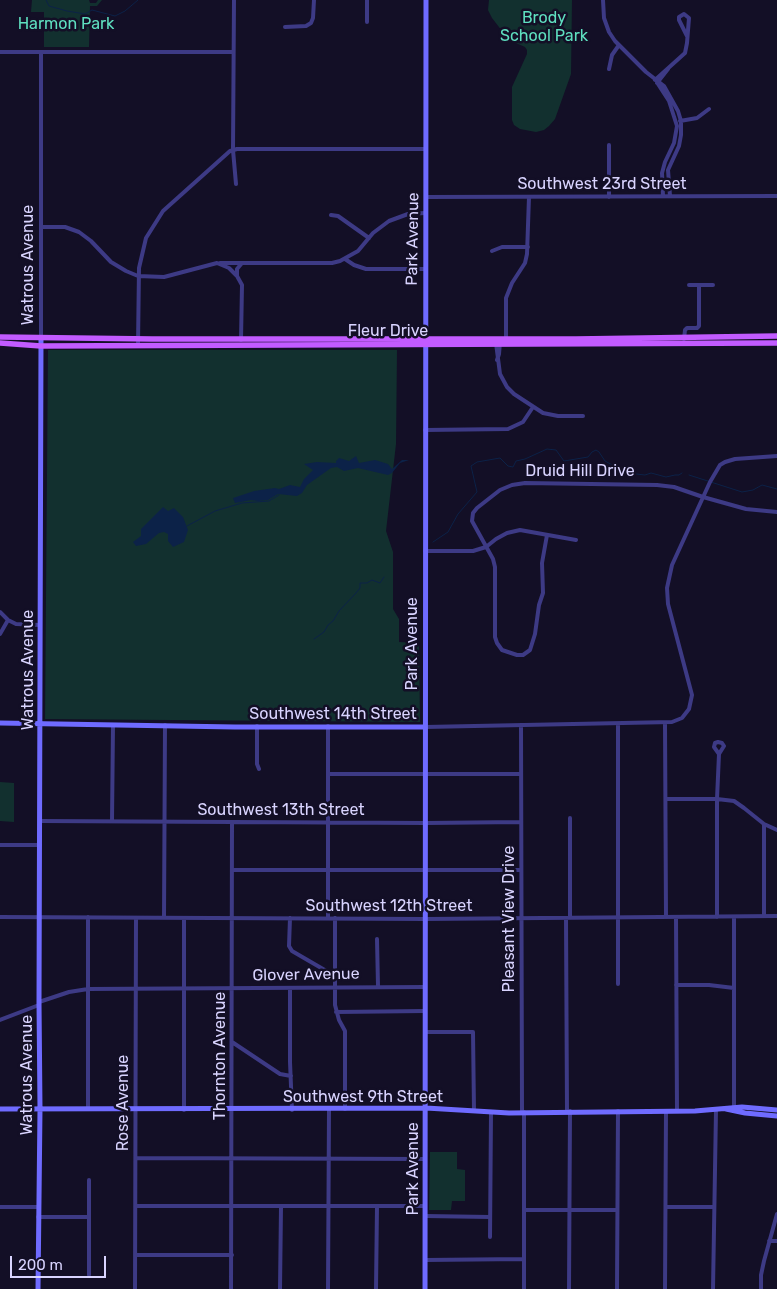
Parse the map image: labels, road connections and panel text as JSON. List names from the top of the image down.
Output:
{
  "streets": {
    "main road": ["Fleur Drive"],
    "street": [
      "Southwest 23rd Street",
      "Park Avenue",
      "Watrous Avenue",
      "Druid Hill Drive",
      "Southwest 14th Street",
      "Southwest 13th Street",
      "Southwest 12th Street",
      "Pleasant View Drive",
      "Glover Avenue",
      "Thornton Avenue",
      "Southwest 9th Street",
      "Rose Avenue"
    ]
  },
  "crossings": [
    ["Southwest 23rd Street", "Park Avenue"],
    ["Park Avenue", "Fleur Drive"],
    ["Park Avenue", "Southwest 14th Street"],
    ["Park Avenue", "Southwest 13th Street"],
    ["Park Avenue", "Southwest 12th Street"],
    ["Park Avenue", "Glover Avenue"],
    ["Park Avenue", "Southwest 9th Street"],
    ["Watrous Avenue", "Fleur Drive"],
    ["Watrous Avenue", "Southwest 14th Street"],
    ["Watrous Avenue", "Southwest 13th Street"],
    ["Watrous Avenue", "Southwest 12th Street"],
    ["Watrous Avenue", "Glover Avenue"],
    ["Watrous Avenue", "Southwest 9th Street"],
    ["Southwest 14th Street", "Pleasant View Drive"],
    ["Southwest 13th Street", "Pleasant View Drive"],
    ["Southwest 13th Street", "Thornton Avenue"],
    ["Southwest 12th Street", "Pleasant View Drive"],
    ["Southwest 12th Street", "Thornton Avenue"],
    ["Southwest 12th Street", "Rose Avenue"],
    ["Pleasant View Drive", "Southwest 9th Street"],
    ["Glover Avenue", "Thornton Avenue"],
    ["Glover Avenue", "Rose Avenue"],
    ["Thornton Avenue", "Southwest 9th Street"],
    ["Southwest 9th Street", "Rose Avenue"]
  ],
  "parks": ["Brody School Park", "Harmon Park"],
  "scale_bar": "200 m"
}
